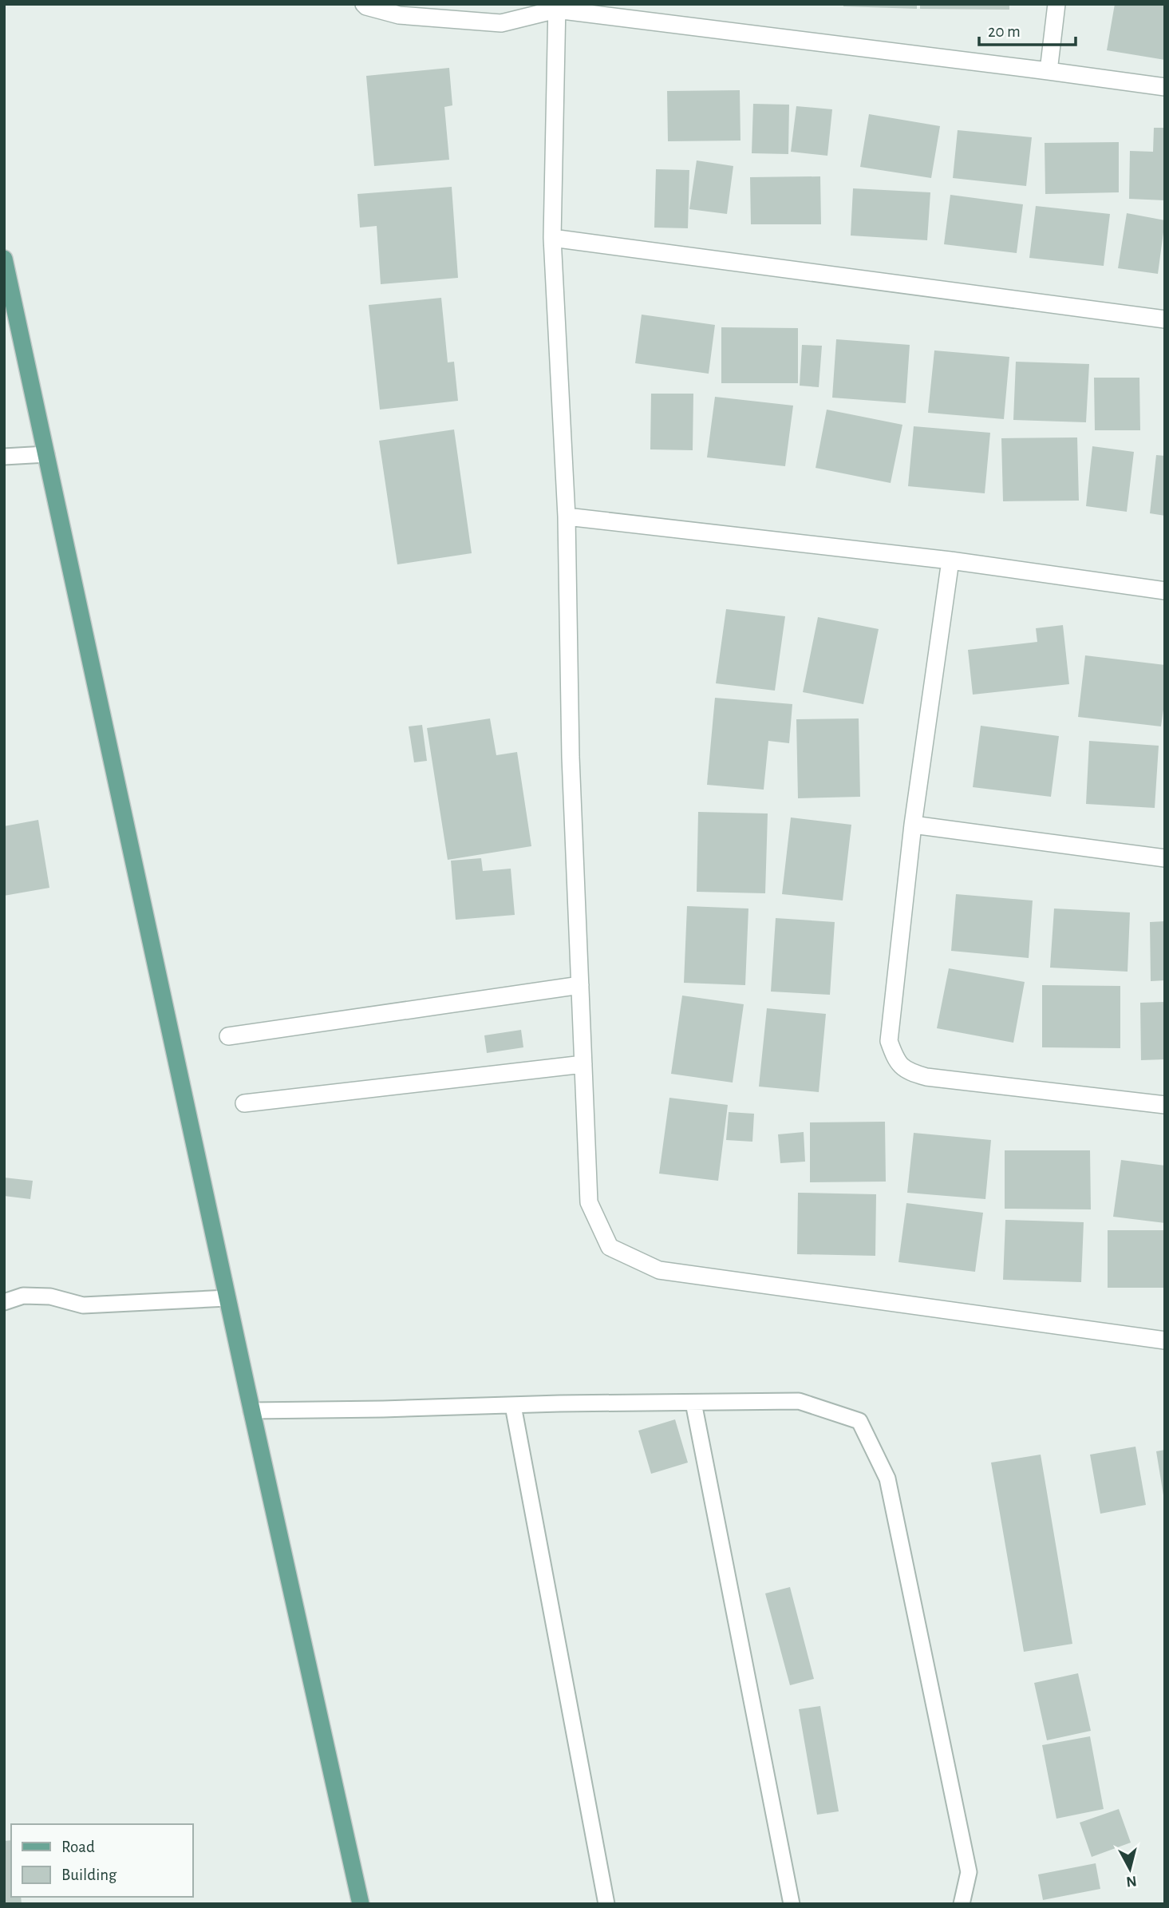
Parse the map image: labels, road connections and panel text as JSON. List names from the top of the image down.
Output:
{
  "legend": ["Road", "Building"],
  "scale_bar": "20 m",
  "north": "bottom"
}
